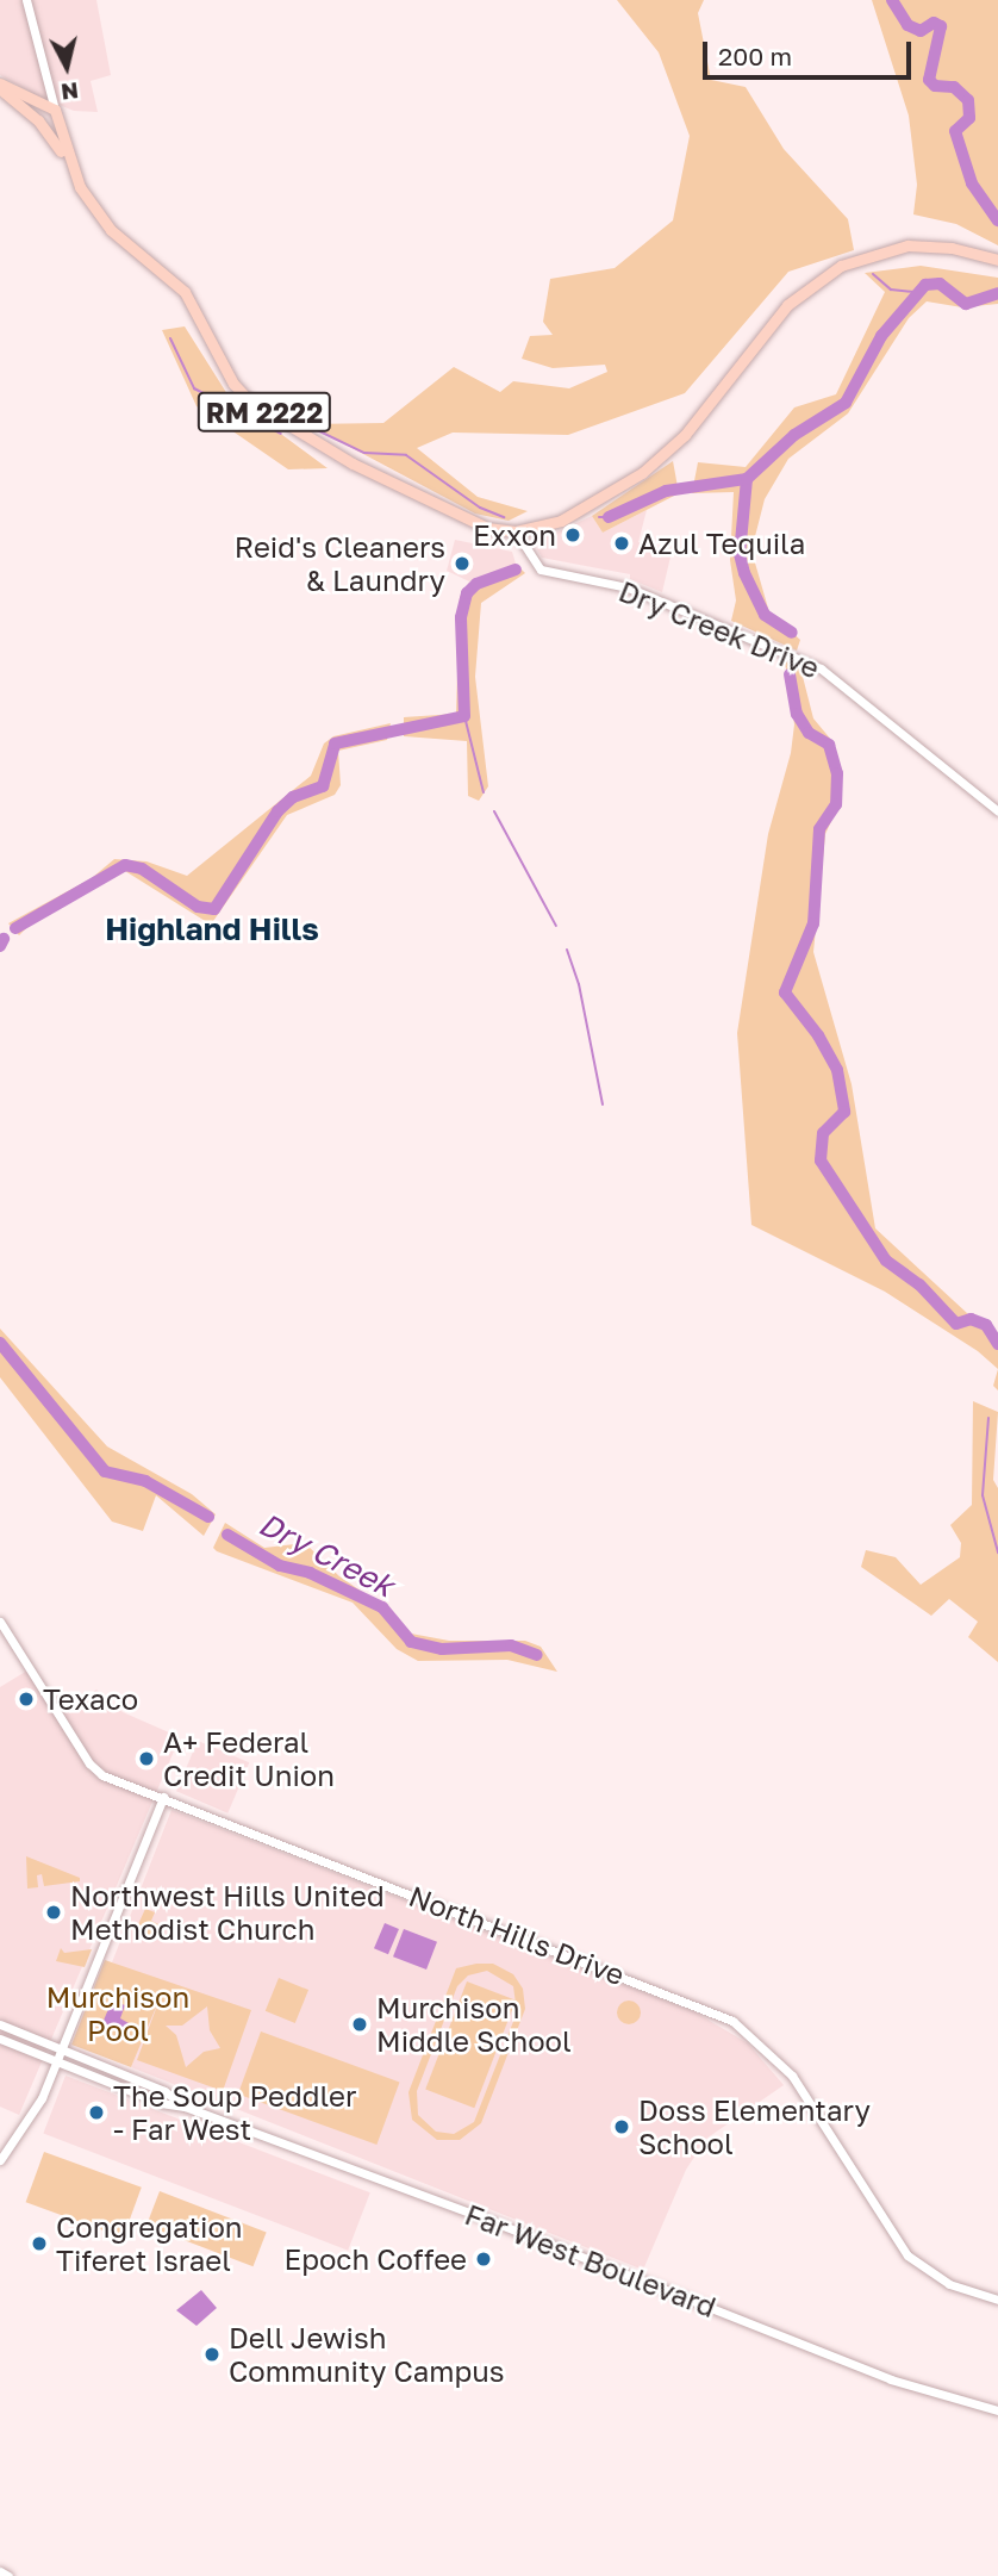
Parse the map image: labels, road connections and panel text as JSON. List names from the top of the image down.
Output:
{
  "streets": {
    "main road": ["RM 2222"],
    "street": ["Dry Creek Drive", "North Hills Drive", "Far West Boulevard"]
  },
  "crossings": [
    ["RM 2222", "Dry Creek Drive"]
  ],
  "districts": ["Highland Hills"],
  "water": ["Dry Creek"],
  "parks": ["Murchison Pool"],
  "places": [
    "Exxon",
    "Azul Tequila",
    "Reid's Cleaners & Laundry",
    "Texaco",
    "A+ Federal Credit Union",
    "Northwest Hills United Methodist Church",
    "Murchison Middle School",
    "The Soup Peddler - Far West",
    "Doss Elementary School",
    "Congregation Tiferet Israel",
    "Epoch Coffee",
    "Dell Jewish Community Campus"
  ],
  "scale_bar": "200 m",
  "north": "bottom"
}
